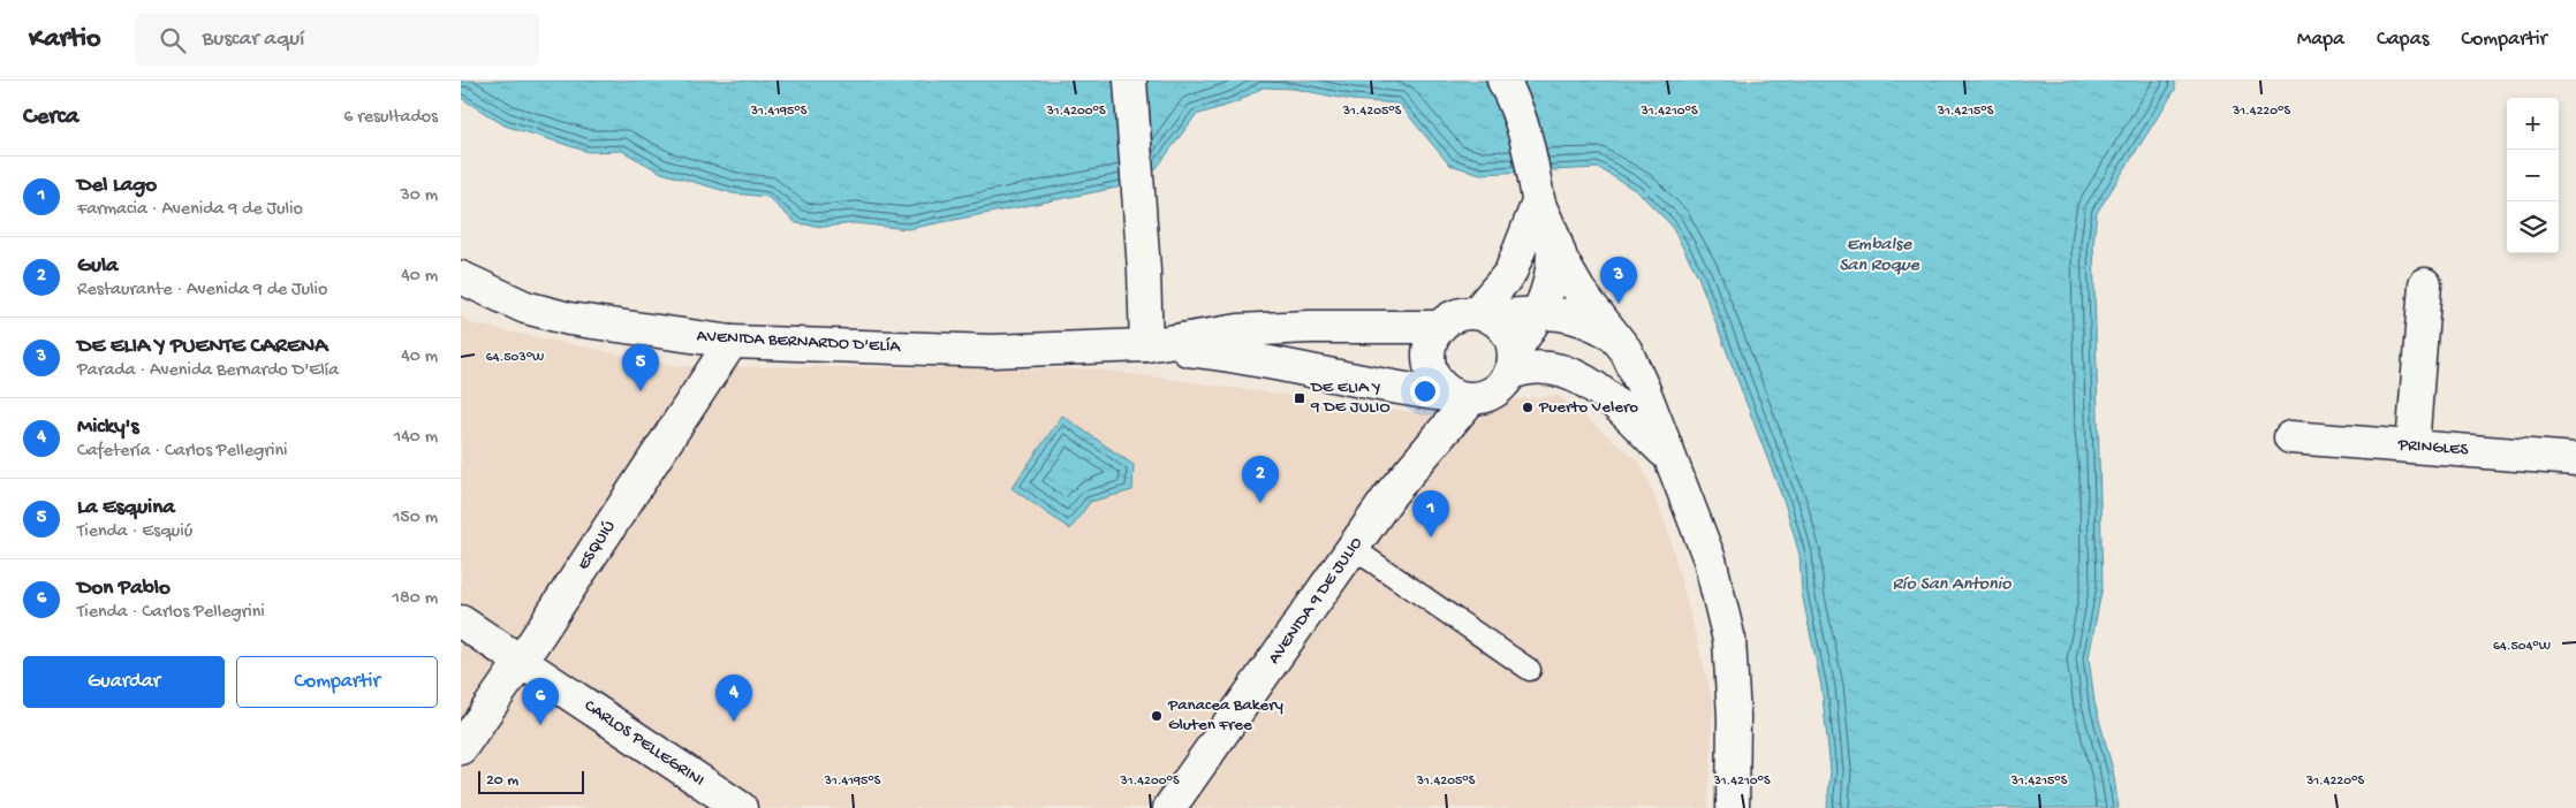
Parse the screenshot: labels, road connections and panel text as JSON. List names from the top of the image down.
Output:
{
  "streets": {
    "street": [
      "AVENIDA BERNARDO D'ELÍA",
      "PRINGLES",
      "ESQUIÚ",
      "AVENIDA 9 DE JULIO",
      "CARLOS PELLEGRINI"
    ]
  },
  "crossings": [
    ["AVENIDA BERNARDO D'ELÍA", "ESQUIÚ"],
    ["AVENIDA BERNARDO D'ELÍA", "AVENIDA 9 DE JULIO"],
    ["ESQUIÚ", "CARLOS PELLEGRINI"]
  ],
  "water": ["Embalse San Roque", "Río San Antonio"],
  "places": {
    "transit": ["DE ELIA Y 9 DE JULIO"],
    "other": ["Puerto Velero", "Panacea Bakery Gluten Free"]
  },
  "scale_bar": "20 m",
  "page": {
    "header": "Kartio",
    "search": "Buscar aquí",
    "nav": ["Mapa", "Capas", "Compartir"],
    "heading": ["Cerca", "6 resultados"],
    "map_buttons": ["+", "−"],
    "list": [
      {
        "mark": "1",
        "name": "Del Lago",
        "note": "Farmacia · Avenida 9 de Julio",
        "value": "30 m"
      },
      {
        "mark": "2",
        "name": "Gula",
        "note": "Restaurante · Avenida 9 de Julio",
        "value": "40 m"
      },
      {
        "mark": "3",
        "name": "DE ELIA Y PUENTE CARENA",
        "note": "Parada · Avenida Bernardo D'Elía",
        "value": "40 m"
      },
      {
        "mark": "4",
        "name": "Micky's",
        "note": "Cafetería · Carlos Pellegrini",
        "value": "140 m"
      },
      {
        "mark": "5",
        "name": "La Esquina",
        "note": "Tienda · Esquiú",
        "value": "150 m"
      },
      {
        "mark": "6",
        "name": "Don Pablo",
        "note": "Tienda · Carlos Pellegrini",
        "value": "180 m"
      }
    ],
    "pins": [
      "3",
      "5",
      "2",
      "1",
      "4",
      "6"
    ],
    "buttons": ["Guardar", "Compartir"],
    "scale": "20 m"
  },
  "coordinates": [
    "31.4195°S",
    "31.4200°S",
    "31.4205°S",
    "31.4210°S",
    "31.4215°S",
    "31.4220°S",
    "64.503°W",
    "64.504°W"
  ]
}
